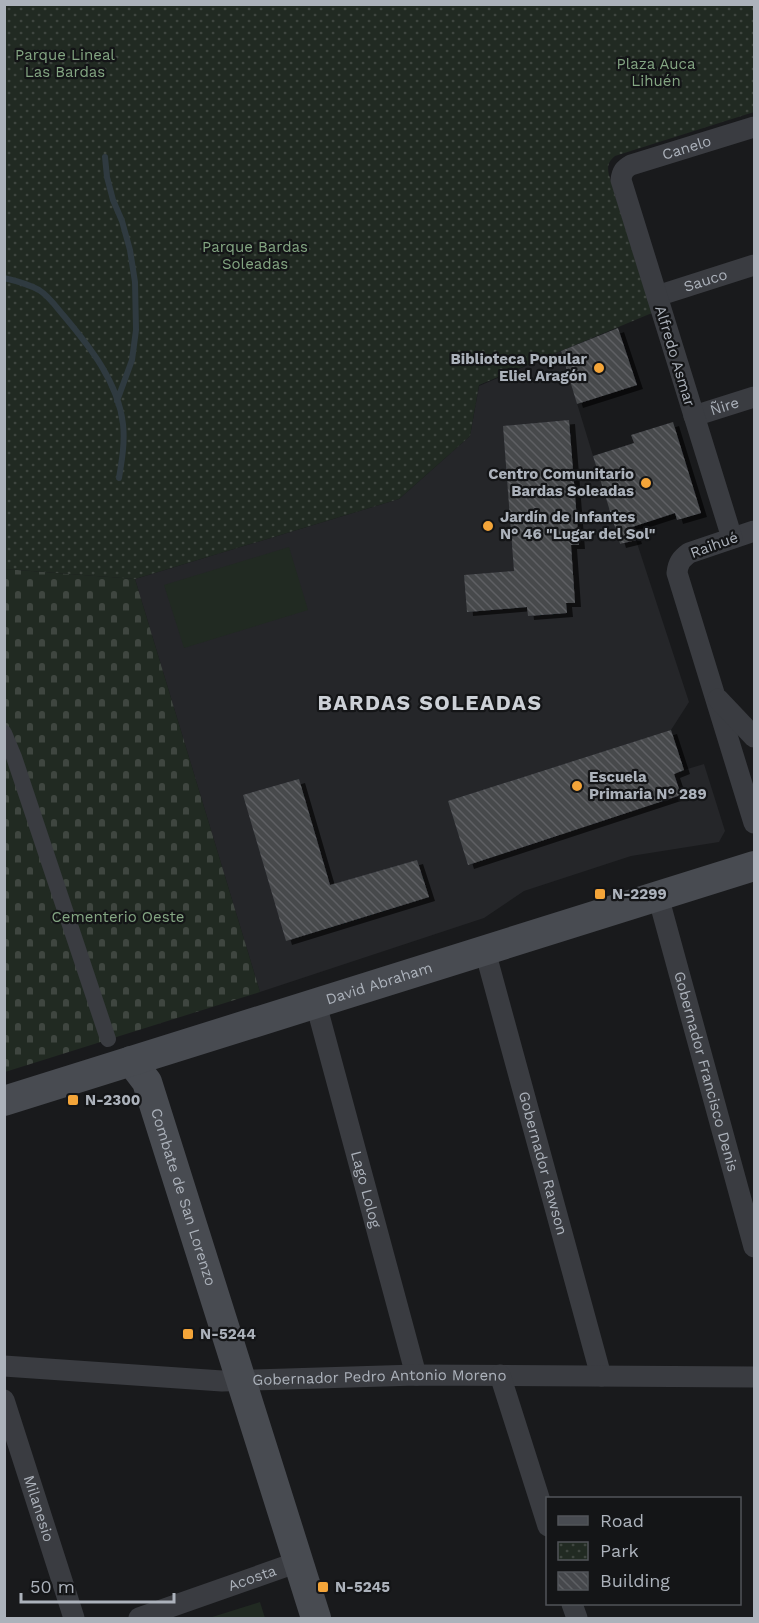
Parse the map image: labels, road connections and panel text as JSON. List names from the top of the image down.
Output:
{
  "streets": {
    "main road": ["David Abraham", "Combate de San Lorenzo"],
    "street": [
      "Canelo",
      "Sauco",
      "Alfredo Asmar",
      "Ñire",
      "Raihué",
      "Gobernador Francisco Denis",
      "Gobernador Rawson",
      "Lago Lolog",
      "Gobernador Pedro Antonio Moreno",
      "Milanesio",
      "Acosta"
    ]
  },
  "crossings": [
    ["Canelo", "Alfredo Asmar"],
    ["Sauco", "Alfredo Asmar"],
    ["Alfredo Asmar", "Ñire"],
    ["Alfredo Asmar", "Raihué"],
    ["David Abraham", "Gobernador Francisco Denis"],
    ["David Abraham", "Gobernador Rawson"],
    ["David Abraham", "Lago Lolog"],
    ["David Abraham", "Combate de San Lorenzo"],
    ["Gobernador Rawson", "Gobernador Pedro Antonio Moreno"],
    ["Lago Lolog", "Gobernador Pedro Antonio Moreno"],
    ["Combate de San Lorenzo", "Gobernador Pedro Antonio Moreno"],
    ["Combate de San Lorenzo", "Acosta"]
  ],
  "districts": ["BARDAS SOLEADAS"],
  "parks": [
    "Parque Lineal Las Bardas",
    "Plaza Auca Lihuén",
    "Parque Bardas Soleadas",
    "Cementerio Oeste"
  ],
  "places": {
    "other": [
      "Biblioteca Popular Eliel Aragón",
      "Centro Comunitario Bardas Soleadas",
      "Jardín de Infantes N° 46 \"Lugar del Sol\"",
      "Escuela Primaria N° 289"
    ],
    "transit": [
      "N-2299",
      "N-2300",
      "N-5244",
      "N-5245"
    ]
  },
  "legend": ["Road", "Park", "Building"],
  "scale_bar": "50 m"
}
